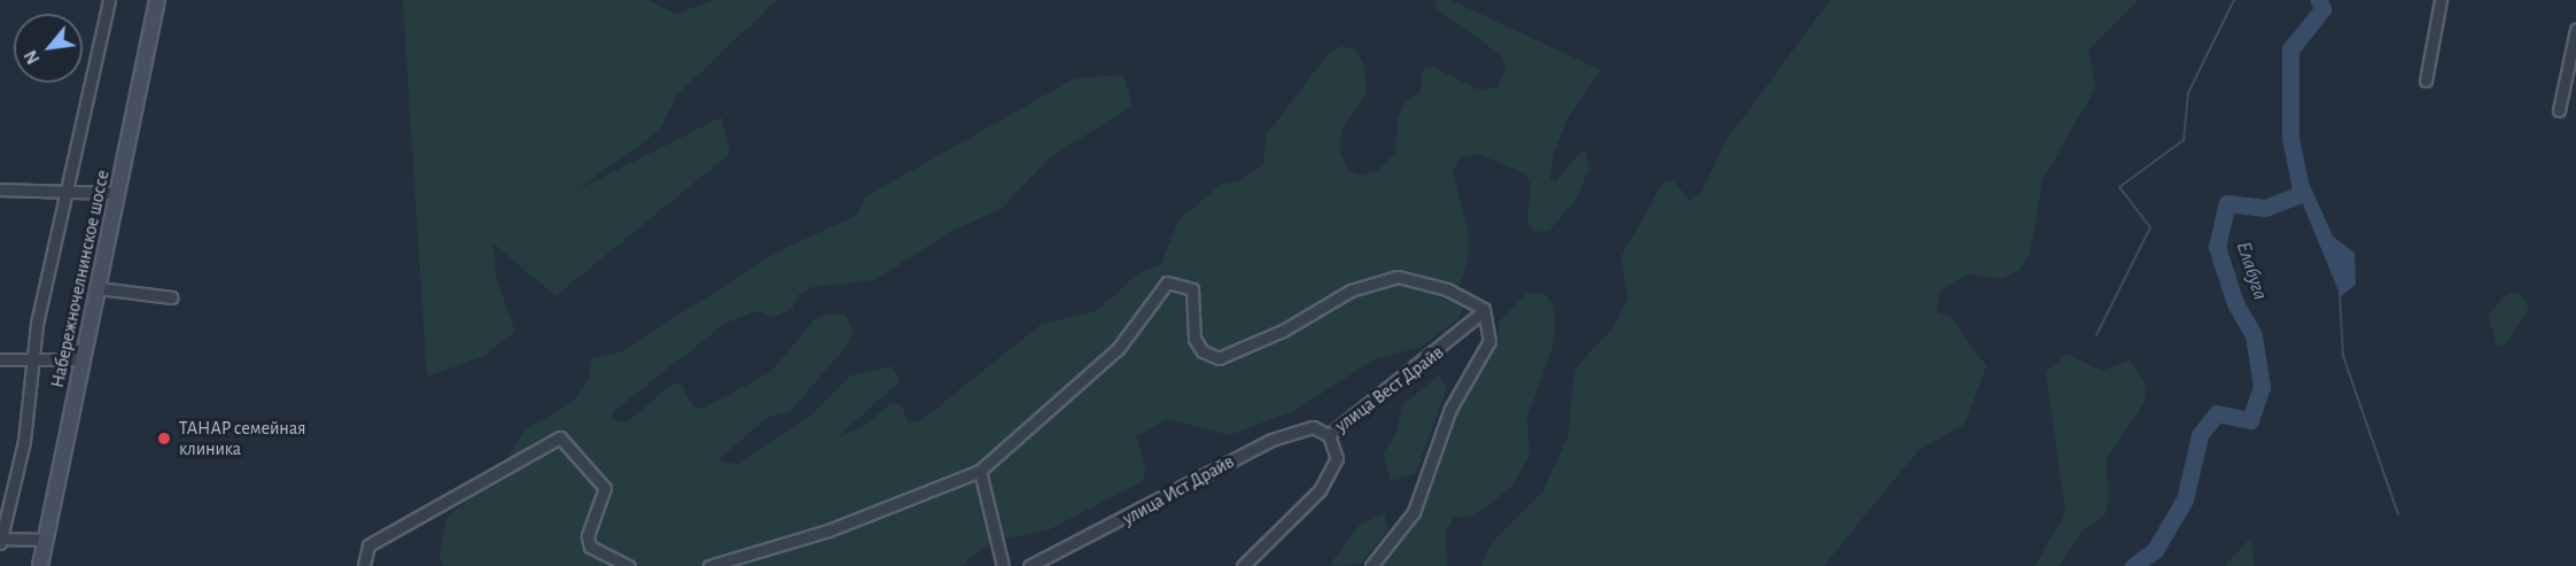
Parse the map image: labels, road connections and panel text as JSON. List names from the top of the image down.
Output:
{
  "streets": {
    "main road": ["Набережночелнинское шоссе"],
    "street": ["улица Вест Драйв", "улица Ист Драйв"]
  },
  "crossings": [
    ["улица Вест Драйв", "улица Ист Драйв"]
  ],
  "water": ["Елабуга"],
  "places": ["ТАНАР семейная клиника"],
  "north": "bottom left"
}
